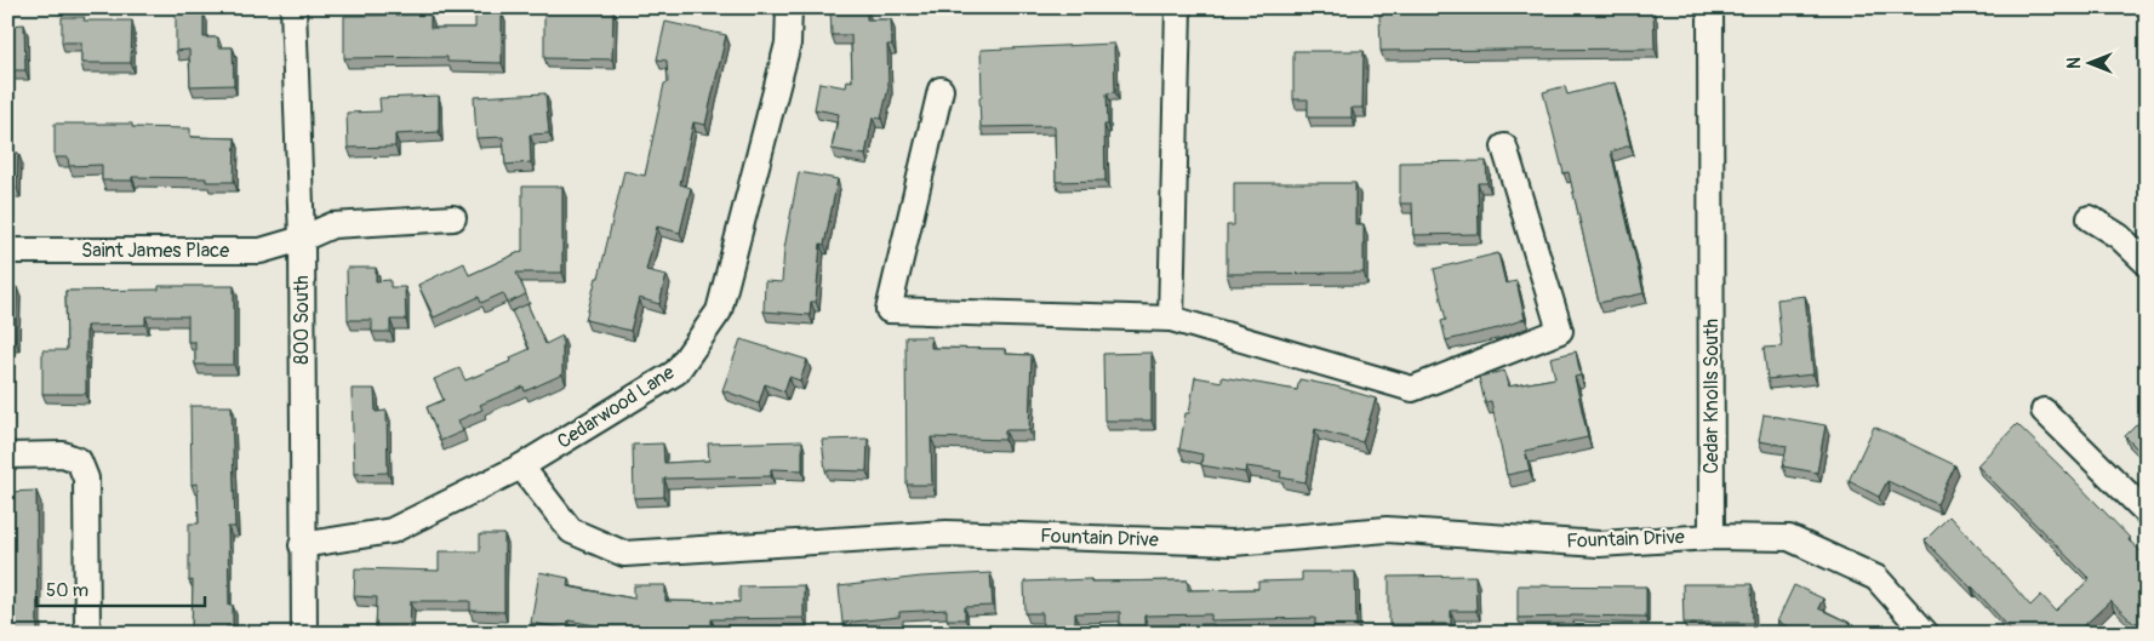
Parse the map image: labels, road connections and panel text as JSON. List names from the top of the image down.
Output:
{
  "streets": {
    "street": [
      "Saint James Place",
      "800 South",
      "Cedar Knolls South",
      "Cedarwood Lane",
      "Fountain Drive"
    ]
  },
  "crossings": [
    ["Saint James Place", "800 South"],
    ["800 South", "Cedarwood Lane"],
    ["Cedar Knolls South", "Fountain Drive"],
    ["Cedarwood Lane", "Fountain Drive"]
  ],
  "scale_bar": "50 m",
  "north": "left"
}
